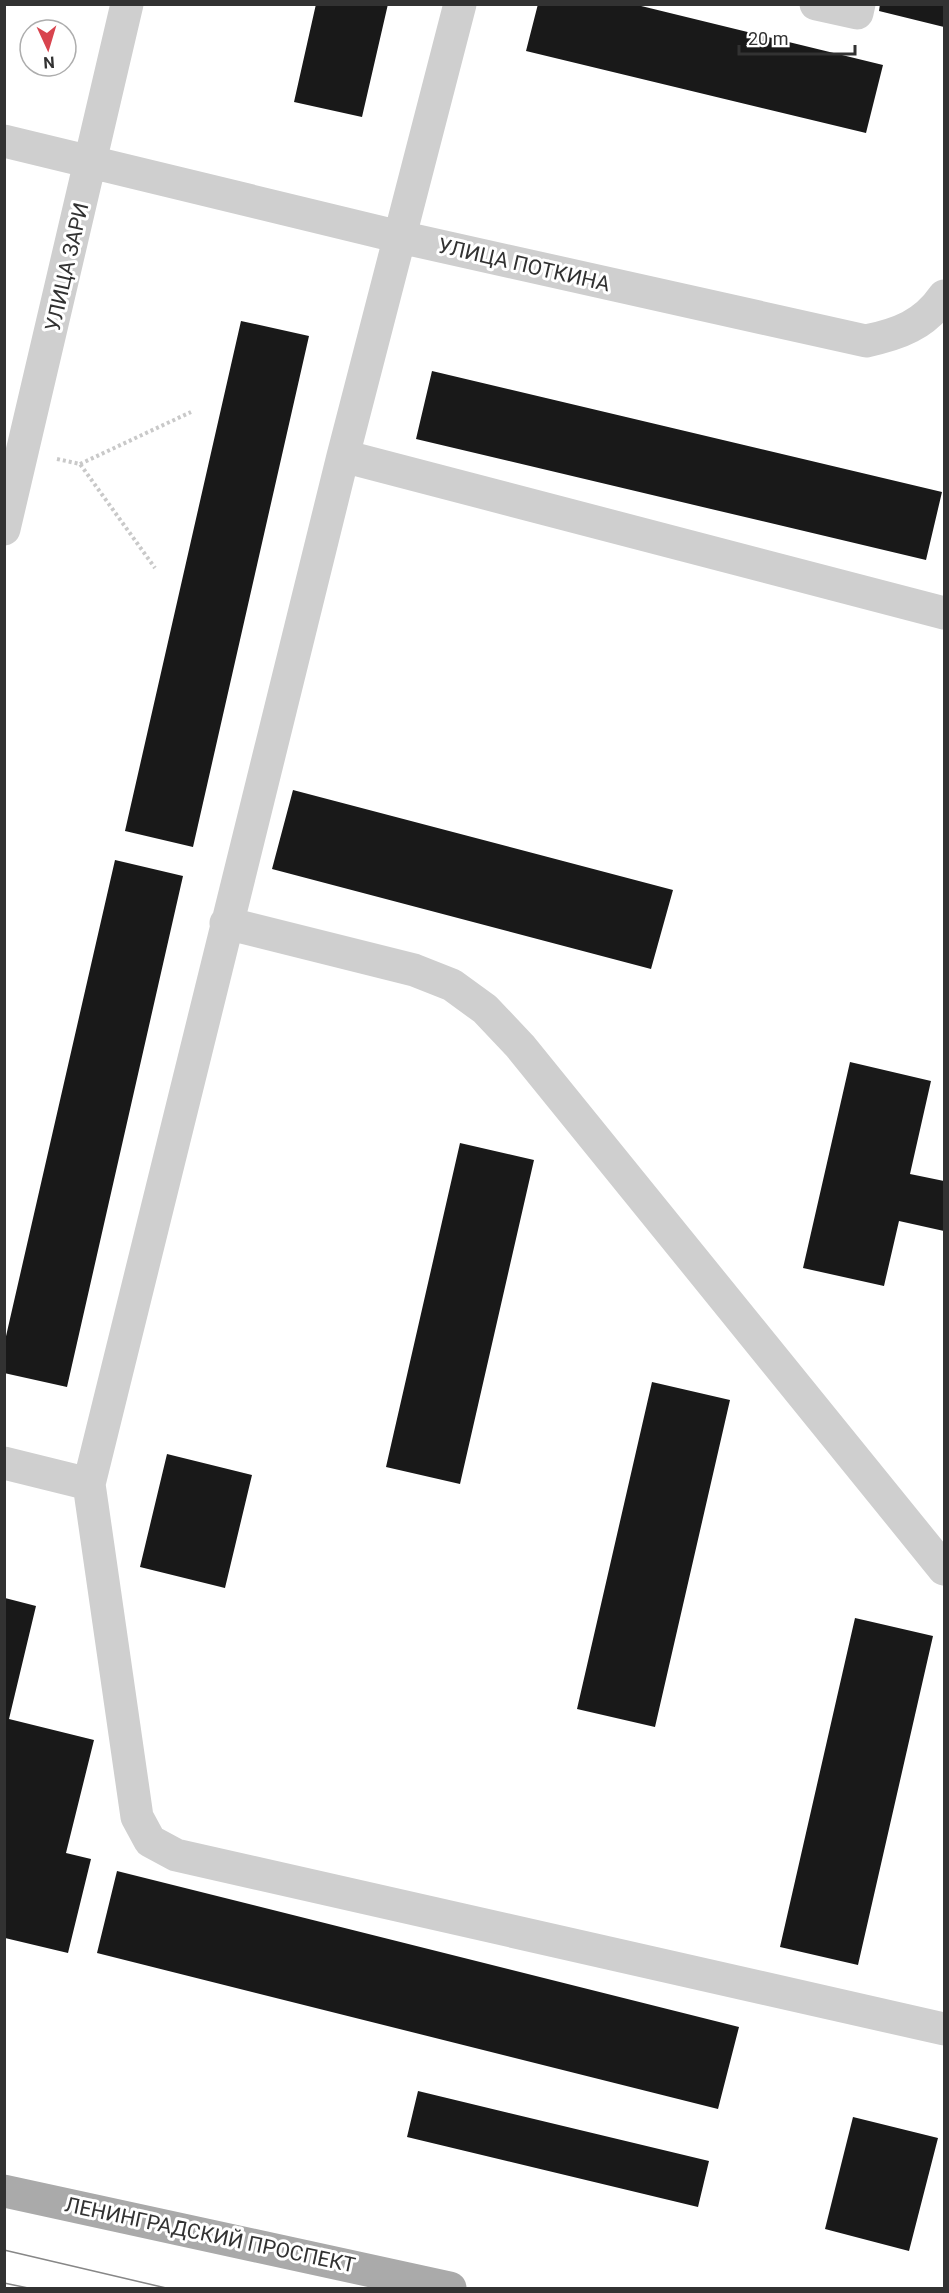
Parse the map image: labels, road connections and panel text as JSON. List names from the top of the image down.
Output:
{
  "streets": {
    "main road": ["ЛЕНИНГРАДСКИЙ ПРОСПЕКТ"],
    "street": ["УЛИЦА ПОТКИНА", "УЛИЦА ЗАРИ"]
  },
  "crossings": [
    ["УЛИЦА ПОТКИНА", "УЛИЦА ЗАРИ"]
  ],
  "scale_bar": "20 m",
  "north": "bottom"
}
